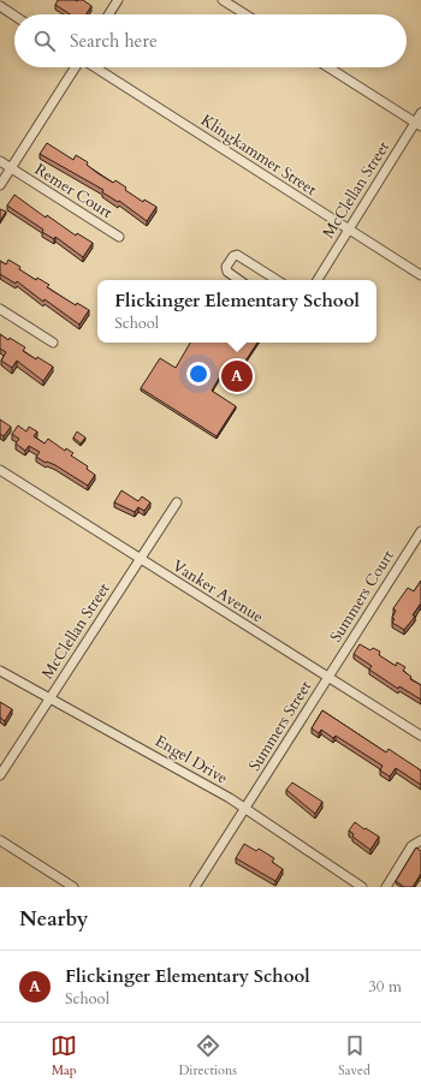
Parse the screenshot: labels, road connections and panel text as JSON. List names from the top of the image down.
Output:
{
  "streets": {
    "street": [
      "Klingkammer Street",
      "McClellan Street",
      "Remer Court",
      "Vanker Avenue",
      "Summers Court",
      "Summers Street",
      "Engel Drive"
    ]
  },
  "crossings": [
    ["Klingkammer Street", "McClellan Street"],
    ["McClellan Street", "Vanker Avenue"],
    ["McClellan Street", "Engel Drive"],
    ["Vanker Avenue", "Summers Court"],
    ["Vanker Avenue", "Summers Street"],
    ["Summers Court", "Summers Street"],
    ["Summers Street", "Engel Drive"]
  ],
  "page": {
    "search": "Search here",
    "popup": ["Flickinger Elementary School", "School"],
    "pins": "A",
    "heading": "Nearby",
    "list": [
      {
        "mark": "A",
        "name": "Flickinger Elementary School",
        "note": "School",
        "value": "30 m"
      }
    ],
    "nav": ["Map", "Directions", "Saved"]
  }
}
